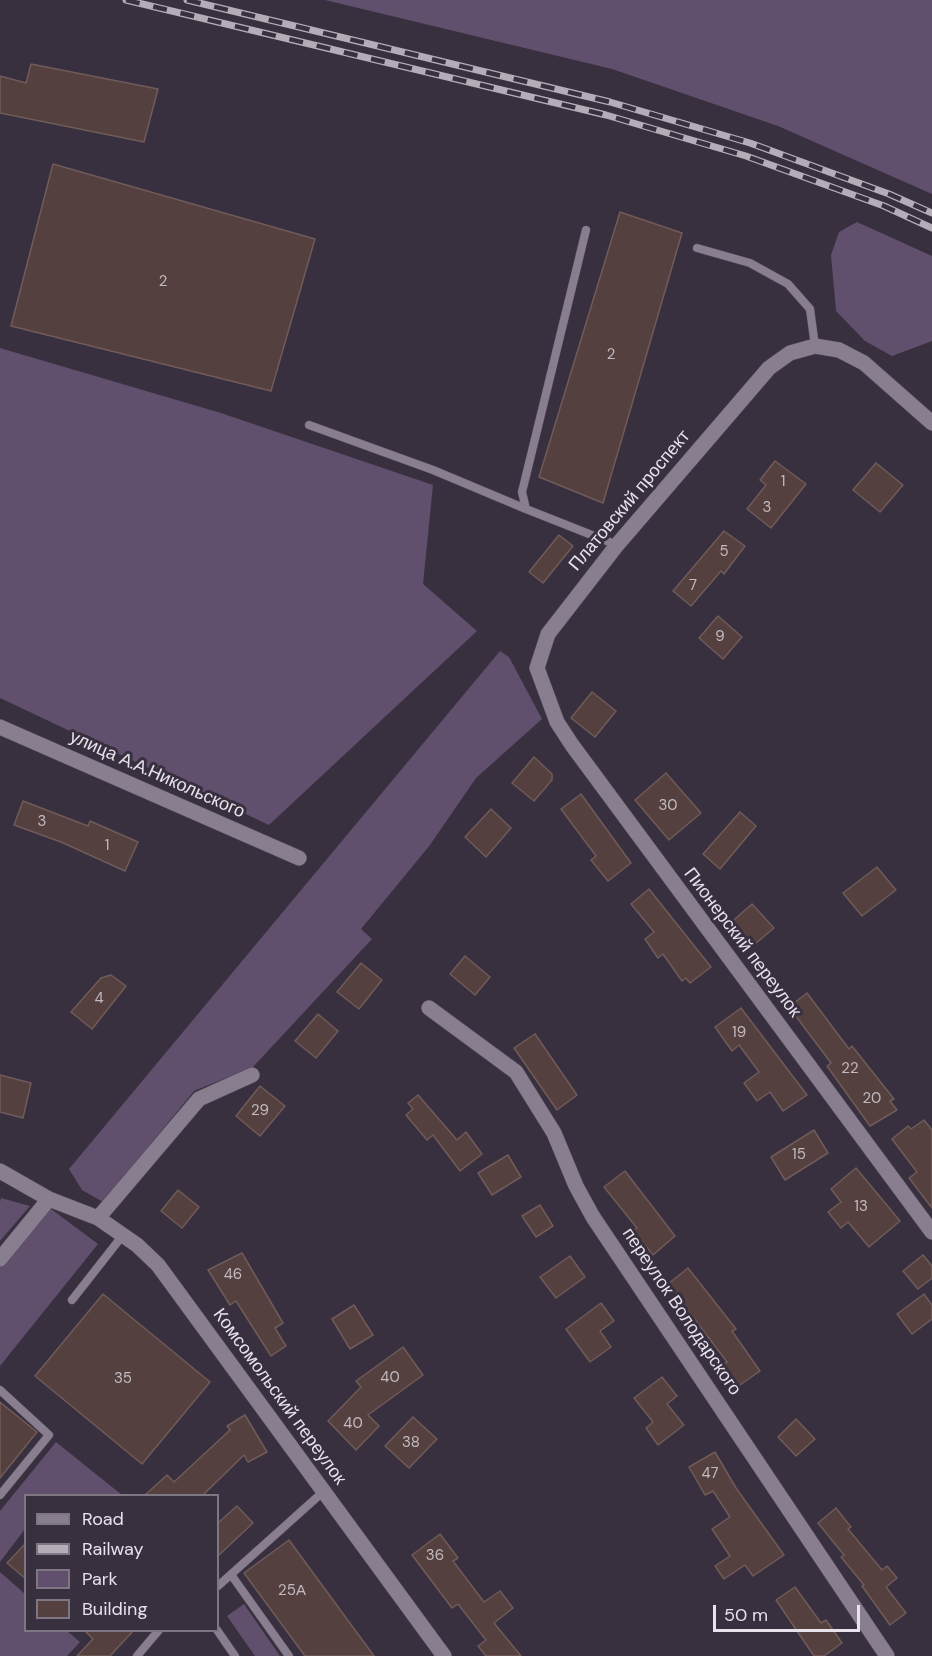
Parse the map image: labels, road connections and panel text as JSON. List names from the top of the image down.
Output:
{
  "streets": {
    "street": [
      "Платовский проспект",
      "улица А.А.Никольского",
      "Пионерский переулок",
      "переулок Володарского",
      "Комсомольский переулок"
    ]
  },
  "crossings": [
    ["Платовский проспект", "Пионерский переулок"]
  ],
  "house_numbers": [
    "2",
    "2",
    "1",
    "3",
    "5",
    "7",
    "9",
    "30",
    "3",
    "1",
    "4",
    "19",
    "22",
    "20",
    "29",
    "15",
    "13",
    "46",
    "40",
    "35",
    "40",
    "38",
    "47",
    "36",
    "25А"
  ],
  "legend": [
    "Road",
    "Railway",
    "Park",
    "Building"
  ],
  "scale_bar": "50 m"
}
